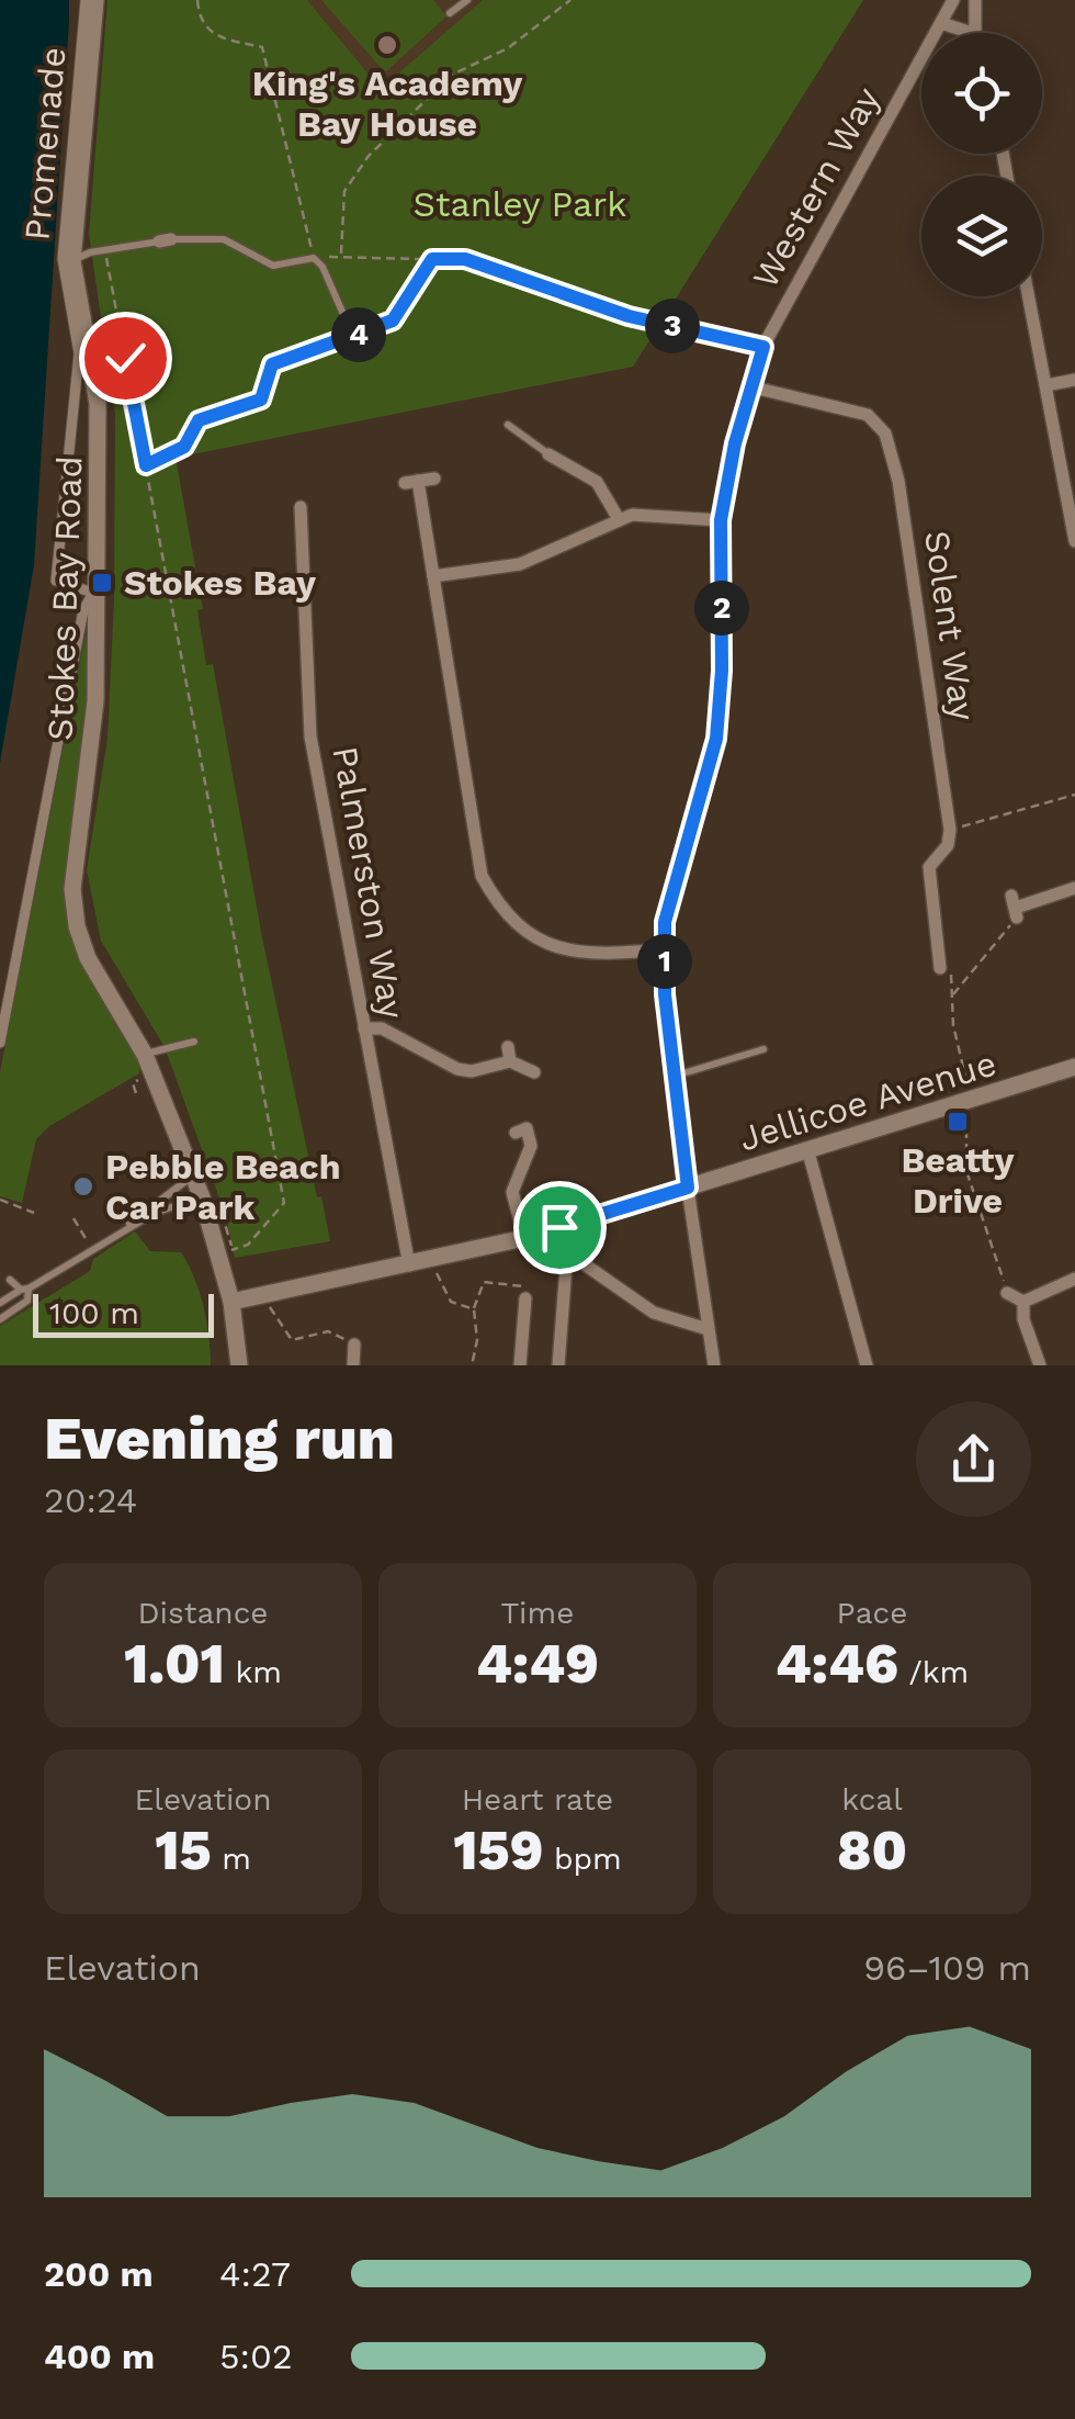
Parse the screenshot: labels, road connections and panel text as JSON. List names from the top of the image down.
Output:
{
  "streets": {
    "street": [
      "Promenade",
      "Western Way",
      "Stokes Bay Road",
      "Solent Way",
      "Palmerston Way",
      "Jellicoe Avenue"
    ]
  },
  "crossings": [
    ["Promenade", "Stokes Bay Road"],
    ["Western Way", "Solent Way"],
    ["Western Way", "Jellicoe Avenue"],
    ["Stokes Bay Road", "Jellicoe Avenue"],
    ["Palmerston Way", "Jellicoe Avenue"]
  ],
  "parks": ["Stanley Park"],
  "places": {
    "other": ["King's Academy Bay House", "Pebble Beach Car Park"],
    "transit": ["Stokes Bay", "Beatty Drive"]
  },
  "scale_bar": "100 m",
  "page": {
    "pins": [
      "3",
      "4",
      "2",
      "1"
    ],
    "scale": "100 m",
    "heading": ["Evening run", "20:24"],
    "stats": [
      ["Distance", "1.01 km"],
      ["Time", "4:49"],
      ["Pace", "4:46 /km"],
      ["Elevation", "15 m"],
      ["Heart rate", "159 bpm"],
      ["kcal", "80"]
    ],
    "chart": ["Elevation", "96–109 m"],
    "list": [
      {
        "name": "200 m",
        "note": "4:27"
      },
      {
        "name": "400 m",
        "note": "5:02"
      }
    ]
  }
}
